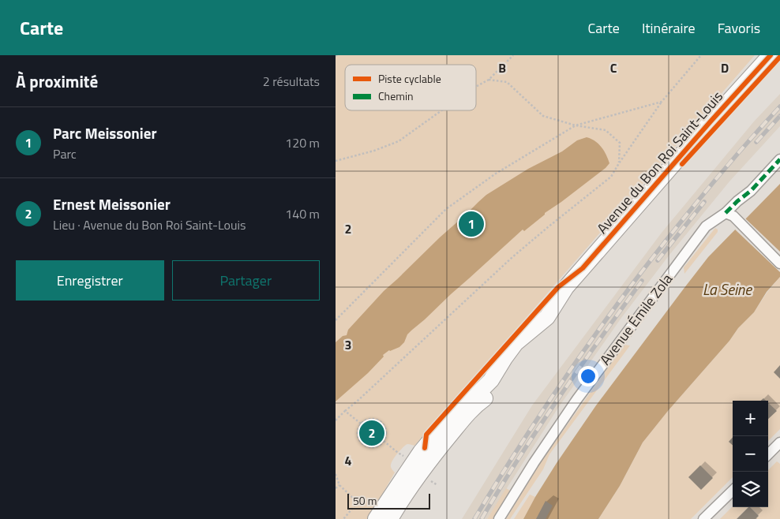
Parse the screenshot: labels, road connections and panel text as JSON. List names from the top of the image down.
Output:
{
  "streets": {
    "main road": ["Avenue du Bon Roi Saint-Louis"],
    "street": ["Avenue Émile Zola"]
  },
  "water": ["La Seine"],
  "legend": ["Piste cyclable", "Chemin"],
  "scale_bar": "50 m",
  "page": {
    "header": "Carte",
    "nav": ["Carte", "Itinéraire", "Favoris"],
    "heading": ["À proximité", "2 résultats"],
    "list": [
      {
        "mark": "1",
        "name": "Parc Meissonier",
        "note": "Parc",
        "value": "120 m"
      },
      {
        "mark": "2",
        "name": "Ernest Meissonier",
        "note": "Lieu · Avenue du Bon Roi Saint-Louis",
        "value": "140 m"
      }
    ],
    "pins": ["1", "2"],
    "buttons": ["Enregistrer", "Partager"],
    "map_buttons": ["+", "−"],
    "scale": "50 m"
  },
  "grid": {
    "columns": ["B", "C", "D"],
    "rows": ["2", "3", "4"]
  }
}
